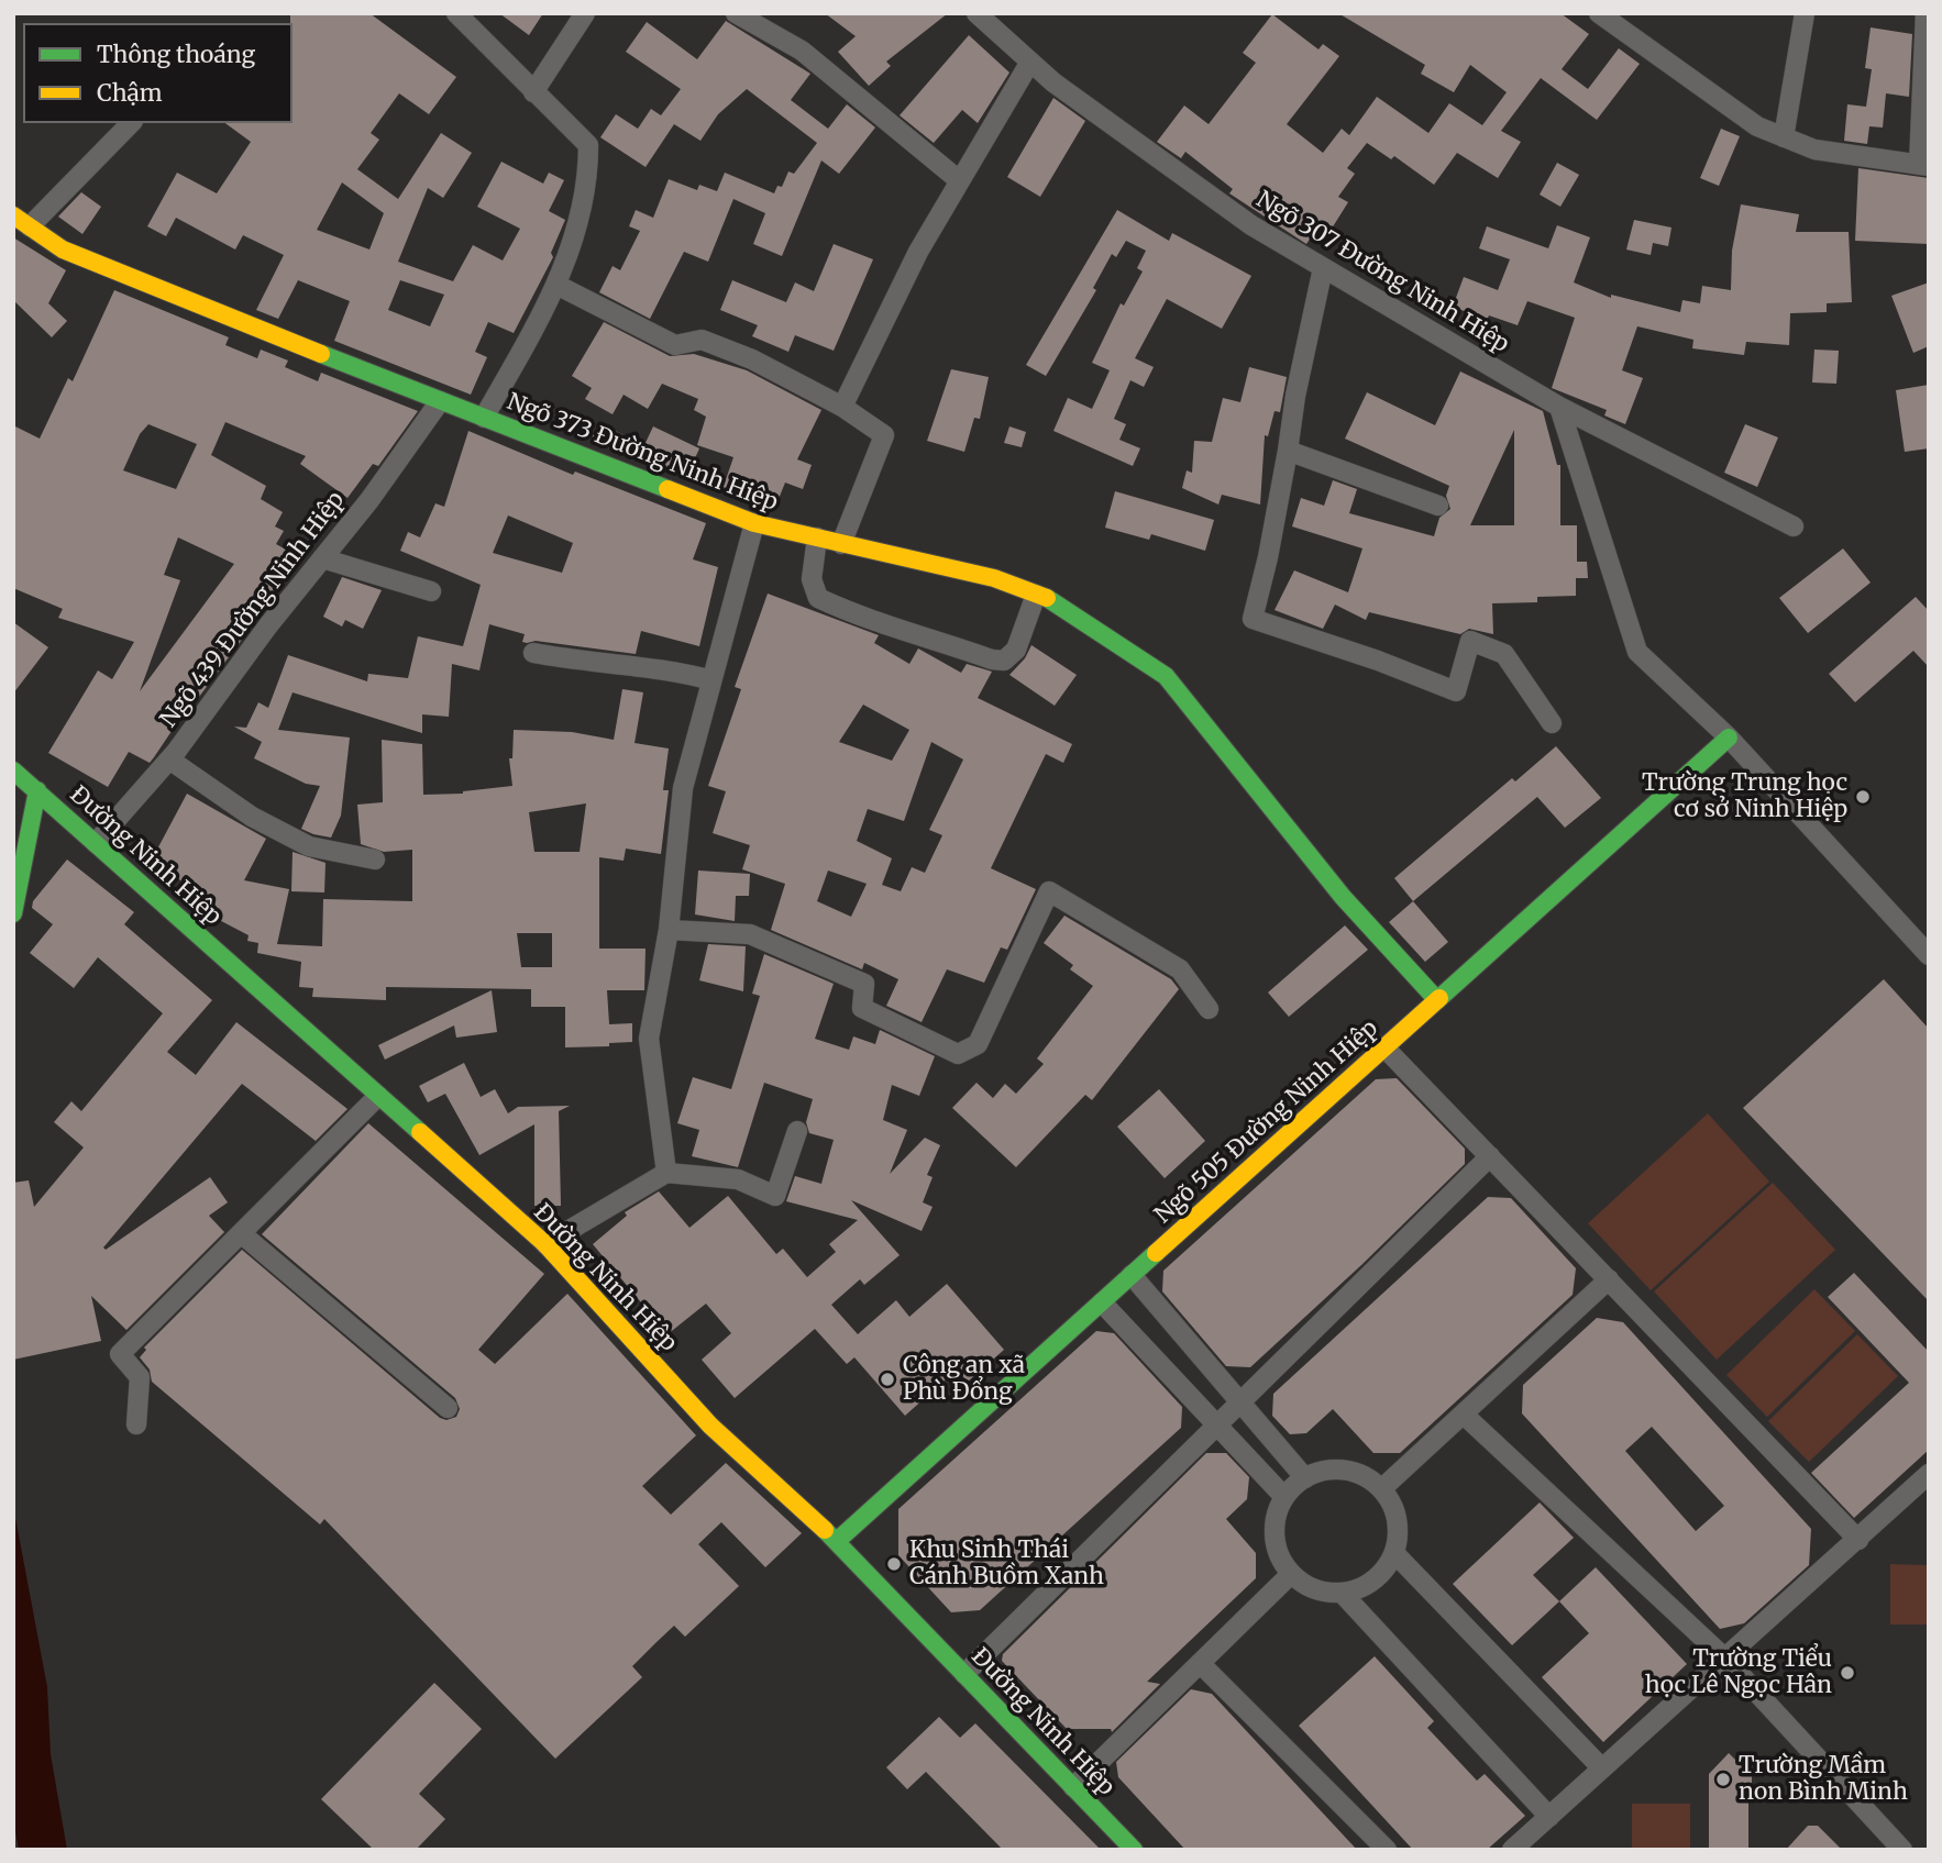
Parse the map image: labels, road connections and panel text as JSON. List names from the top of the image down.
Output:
{
  "streets": {
    "street": [
      "Ngõ 307 Đường Ninh Hiệp",
      "Ngõ 373 Đường Ninh Hiệp",
      "Ngõ 439 Đường Ninh Hiệp",
      "Đường Ninh Hiệp",
      "Ngõ 505 Đường Ninh Hiệp"
    ]
  },
  "crossings": [
    ["Ngõ 373 Đường Ninh Hiệp", "Ngõ 439 Đường Ninh Hiệp"],
    ["Ngõ 373 Đường Ninh Hiệp", "Ngõ 505 Đường Ninh Hiệp"],
    ["Ngõ 439 Đường Ninh Hiệp", "Đường Ninh Hiệp"],
    ["Đường Ninh Hiệp", "Ngõ 505 Đường Ninh Hiệp"]
  ],
  "places": [
    "Trường Trung học cơ sở Ninh Hiệp",
    "Công an xã Phù Đổng",
    "Khu Sinh Thái Cánh Buồm Xanh",
    "Trường Tiểu học Lê Ngọc Hân",
    "Trường Mầm non Bình Minh"
  ],
  "legend": ["Thông thoáng", "Chậm"]
}
